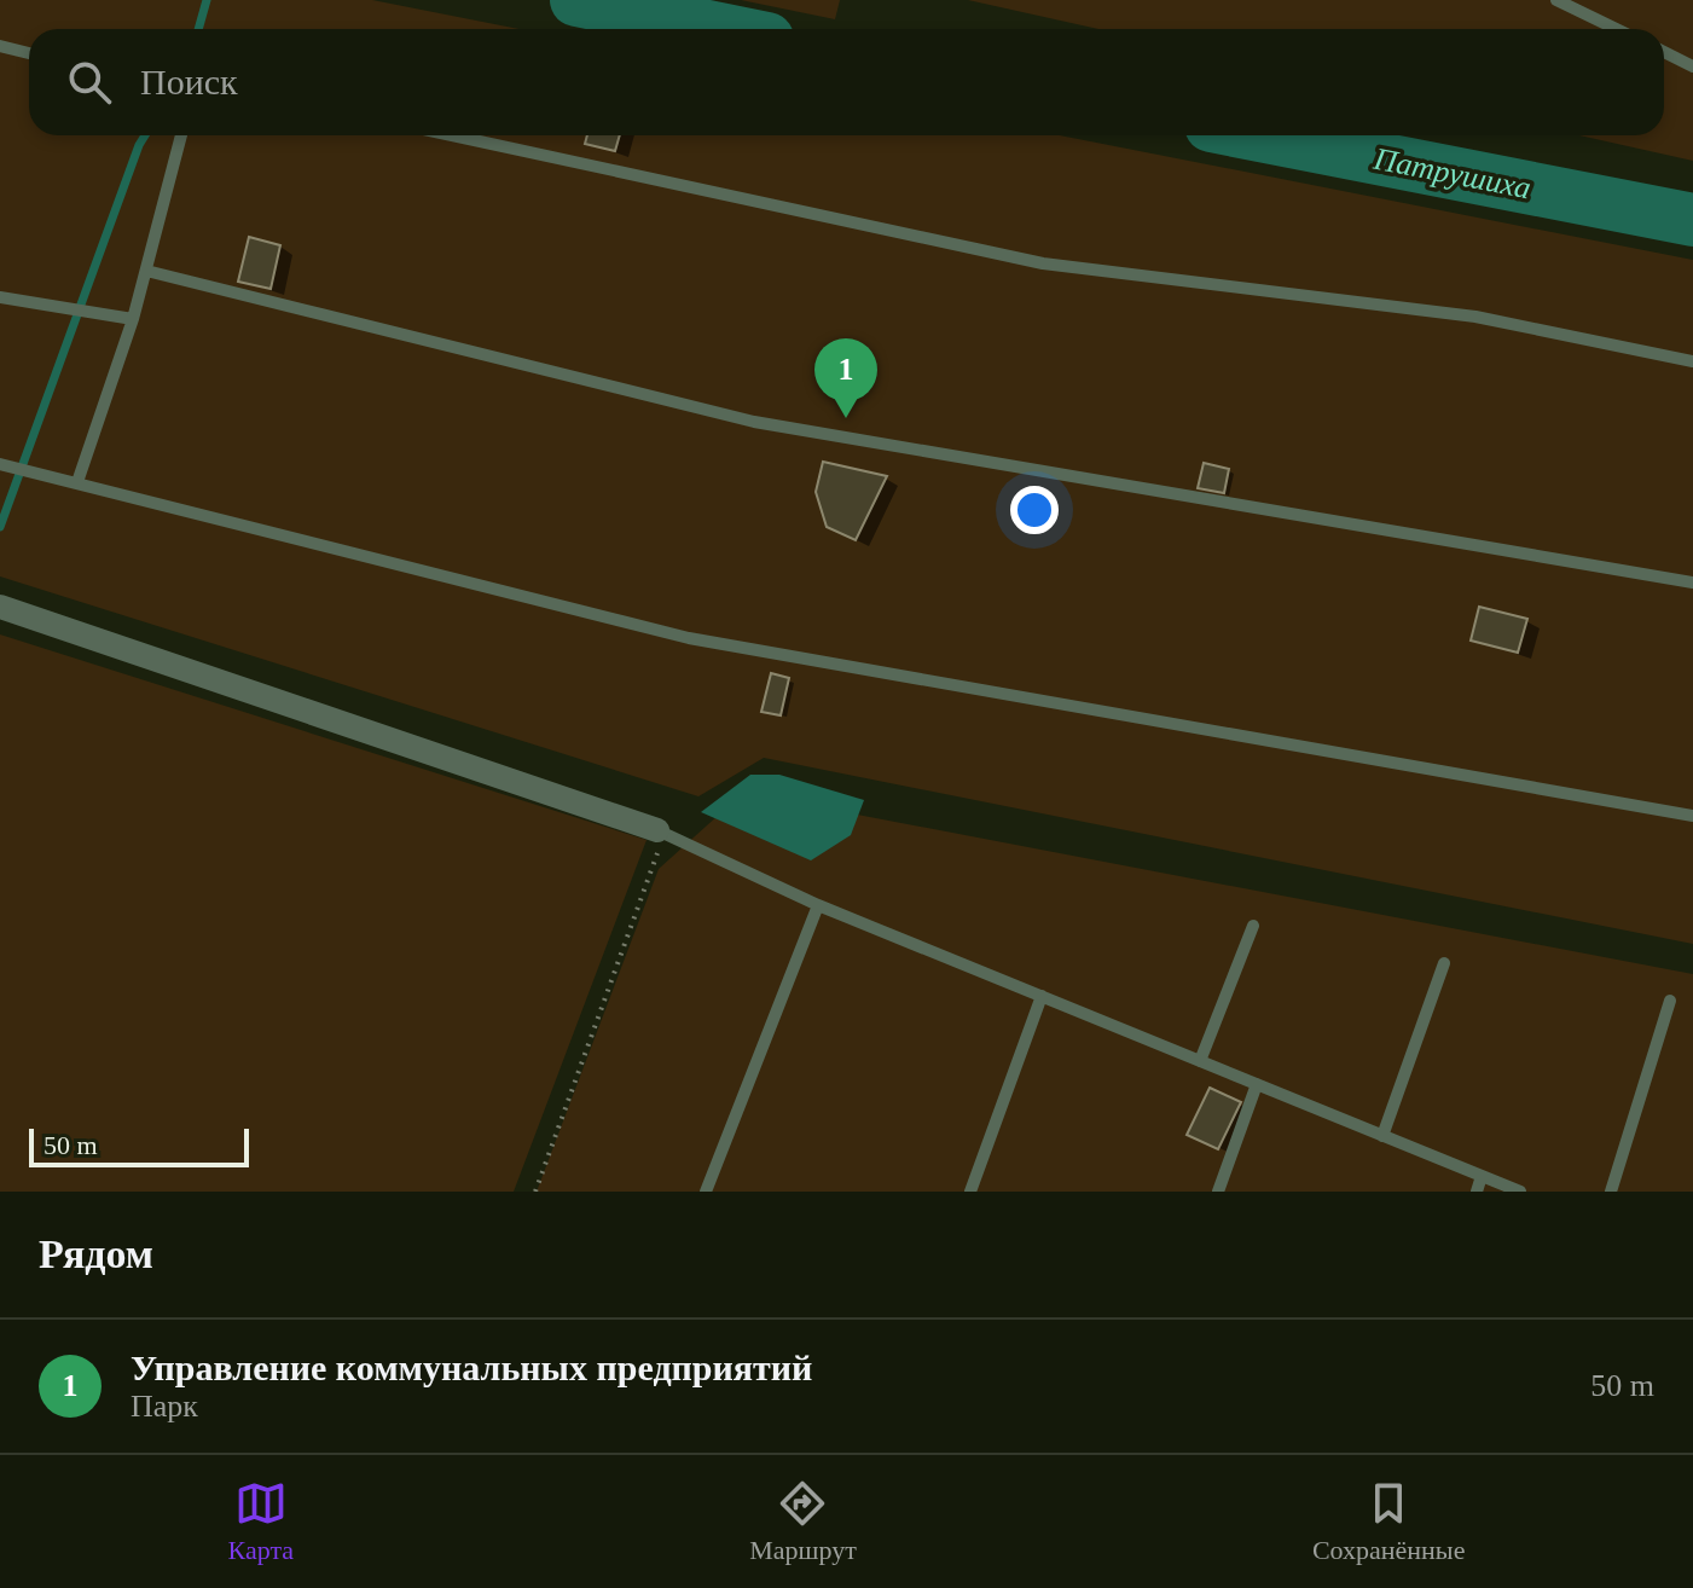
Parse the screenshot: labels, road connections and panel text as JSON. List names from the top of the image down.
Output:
{
  "water": ["Патрушиха"],
  "scale_bar": "50 m",
  "page": {
    "search": "Поиск",
    "pins": "1",
    "scale": "50 m",
    "heading": "Рядом",
    "list": [
      {
        "mark": "1",
        "name": "Управление коммунальных предприятий",
        "note": "Парк",
        "value": "50 m"
      }
    ],
    "nav": ["Карта", "Маршрут", "Сохранённые"]
  }
}
